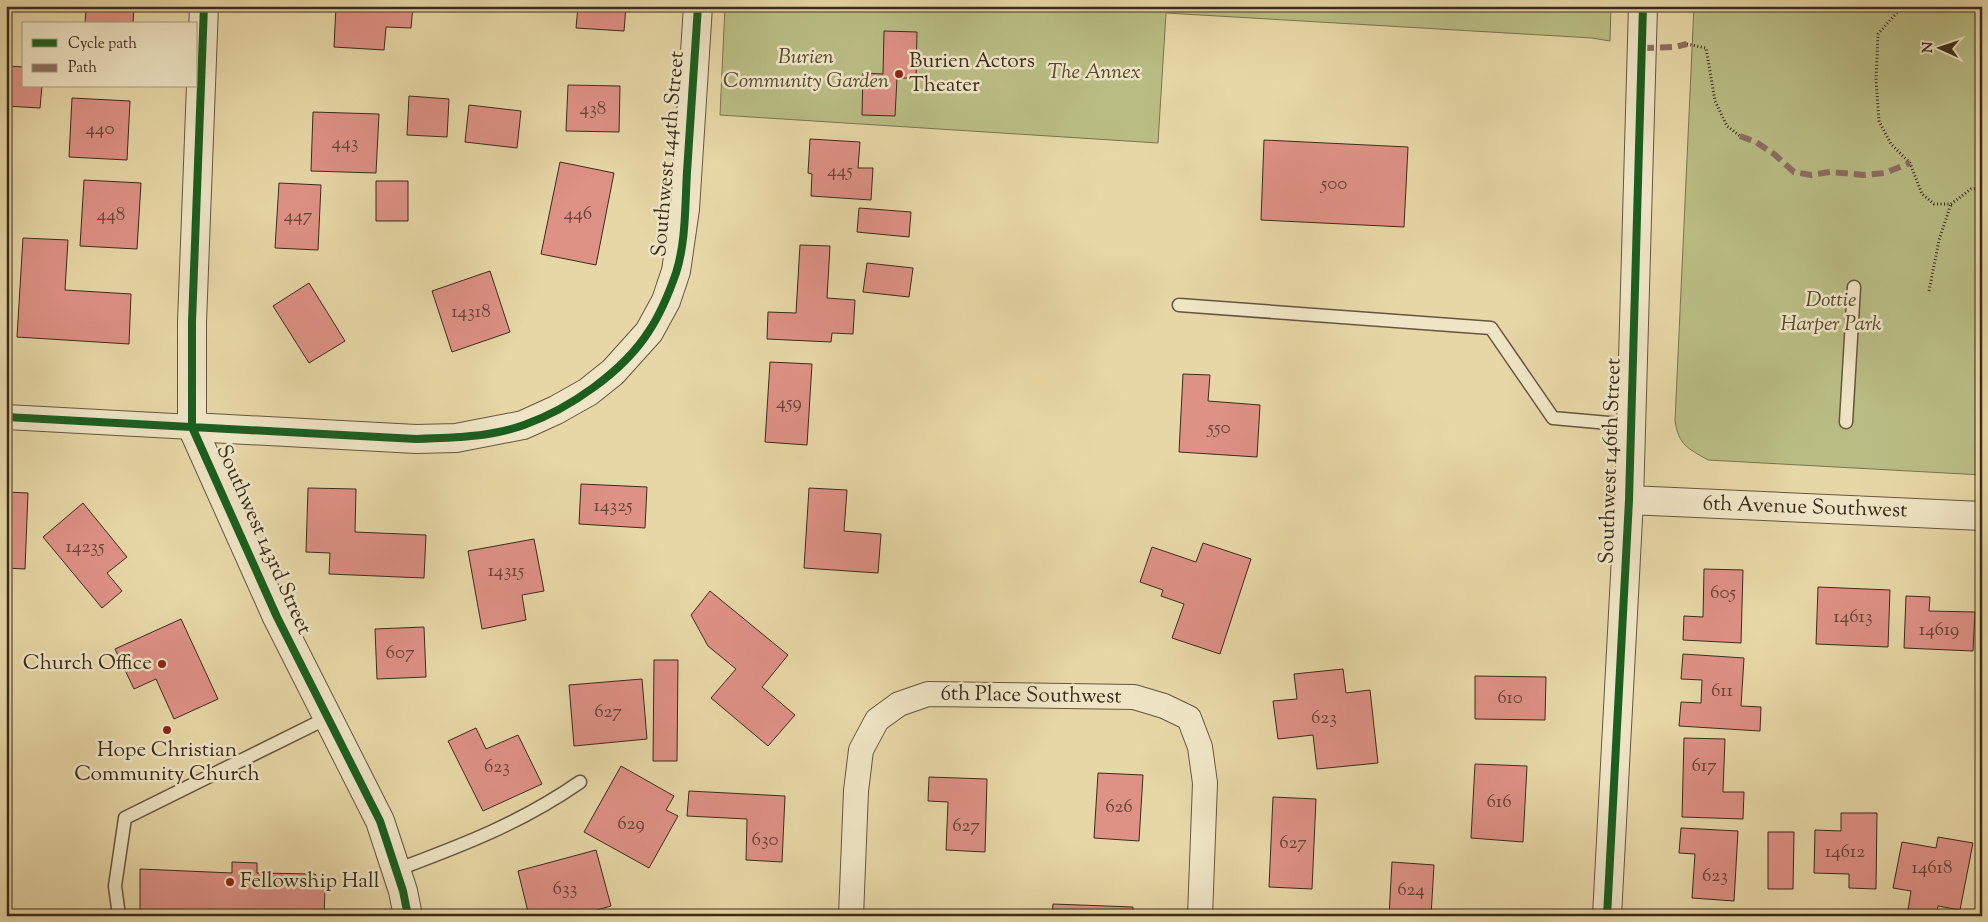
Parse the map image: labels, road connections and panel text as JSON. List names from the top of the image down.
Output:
{
  "streets": {
    "street": [
      "Southwest 144th Street",
      "Southwest 146th Street",
      "6th Avenue Southwest",
      "Southwest 143rd Street",
      "6th Place Southwest"
    ]
  },
  "crossings": [
    ["Southwest 144th Street", "Southwest 143rd Street"],
    ["Southwest 146th Street", "6th Avenue Southwest"]
  ],
  "parks": ["Burien Community Garden", "The Annex", "Dottie Harper Park"],
  "places": [
    "Burien Actors Theater",
    "Church Office",
    "Hope Christian Community Church",
    "Fellowship Hall"
  ],
  "house_numbers": [
    "438",
    "440",
    "443",
    "445",
    "500",
    "446",
    "448",
    "447",
    "14318",
    "459",
    "550",
    "14325",
    "14235",
    "14315",
    "605",
    "14613",
    "14619",
    "607",
    "611",
    "610",
    "627",
    "623",
    "617",
    "623",
    "616",
    "626",
    "629",
    "627",
    "630",
    "627",
    "14612",
    "14618",
    "623",
    "633",
    "624"
  ],
  "legend": ["Cycle path", "Path"],
  "north": "left"
}
